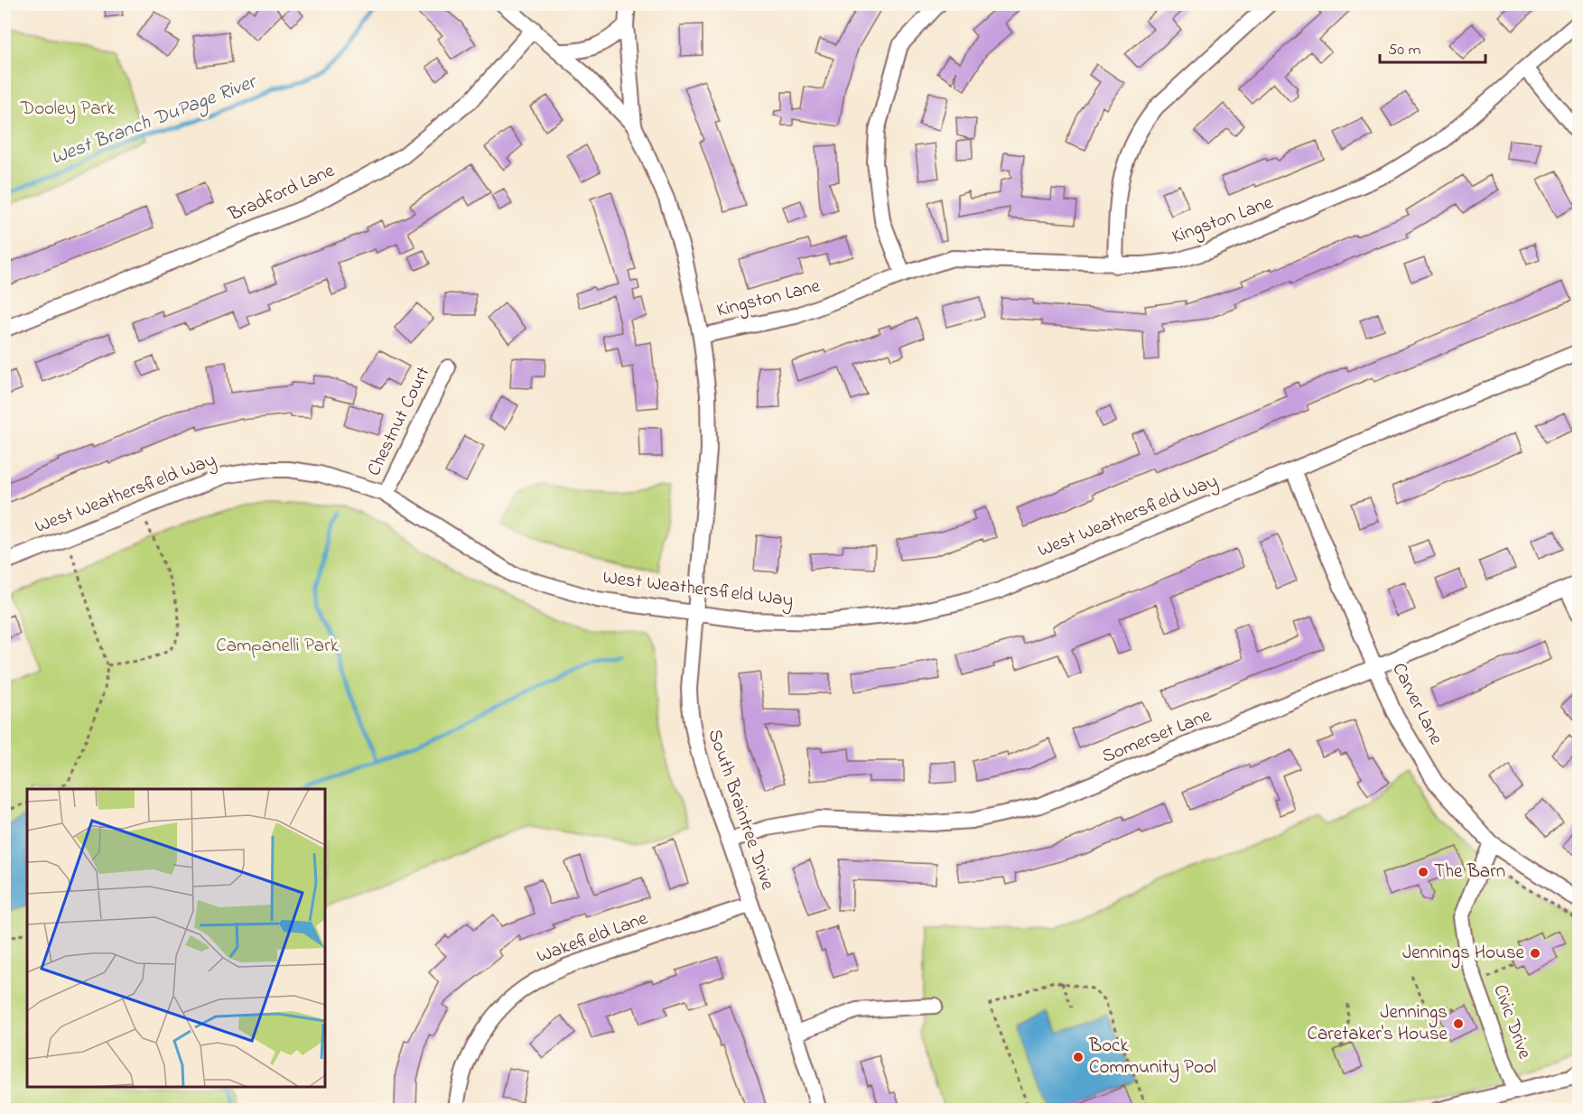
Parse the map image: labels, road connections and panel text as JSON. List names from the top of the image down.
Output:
{
  "streets": {
    "street": [
      "Bradford Lane",
      "Kingston Lane",
      "Chestnut Court",
      "West Weathersfield Way",
      "Carver Lane",
      "Somerset Lane",
      "South Braintree Drive",
      "Wakefield Lane",
      "Civic Drive"
    ]
  },
  "crossings": [
    ["Kingston Lane", "South Braintree Drive"],
    ["Chestnut Court", "West Weathersfield Way"],
    ["West Weathersfield Way", "Carver Lane"],
    ["West Weathersfield Way", "South Braintree Drive"],
    ["Carver Lane", "Somerset Lane"],
    ["Carver Lane", "Civic Drive"],
    ["Somerset Lane", "South Braintree Drive"],
    ["South Braintree Drive", "Wakefield Lane"]
  ],
  "water": ["West Branch DuPage River"],
  "parks": ["Dooley Park", "Campanelli Park"],
  "places": [
    "The Barn",
    "Jennings House",
    "Jennings Caretaker's House",
    "Bock Community Pool"
  ],
  "scale_bar": "50 m"
}
